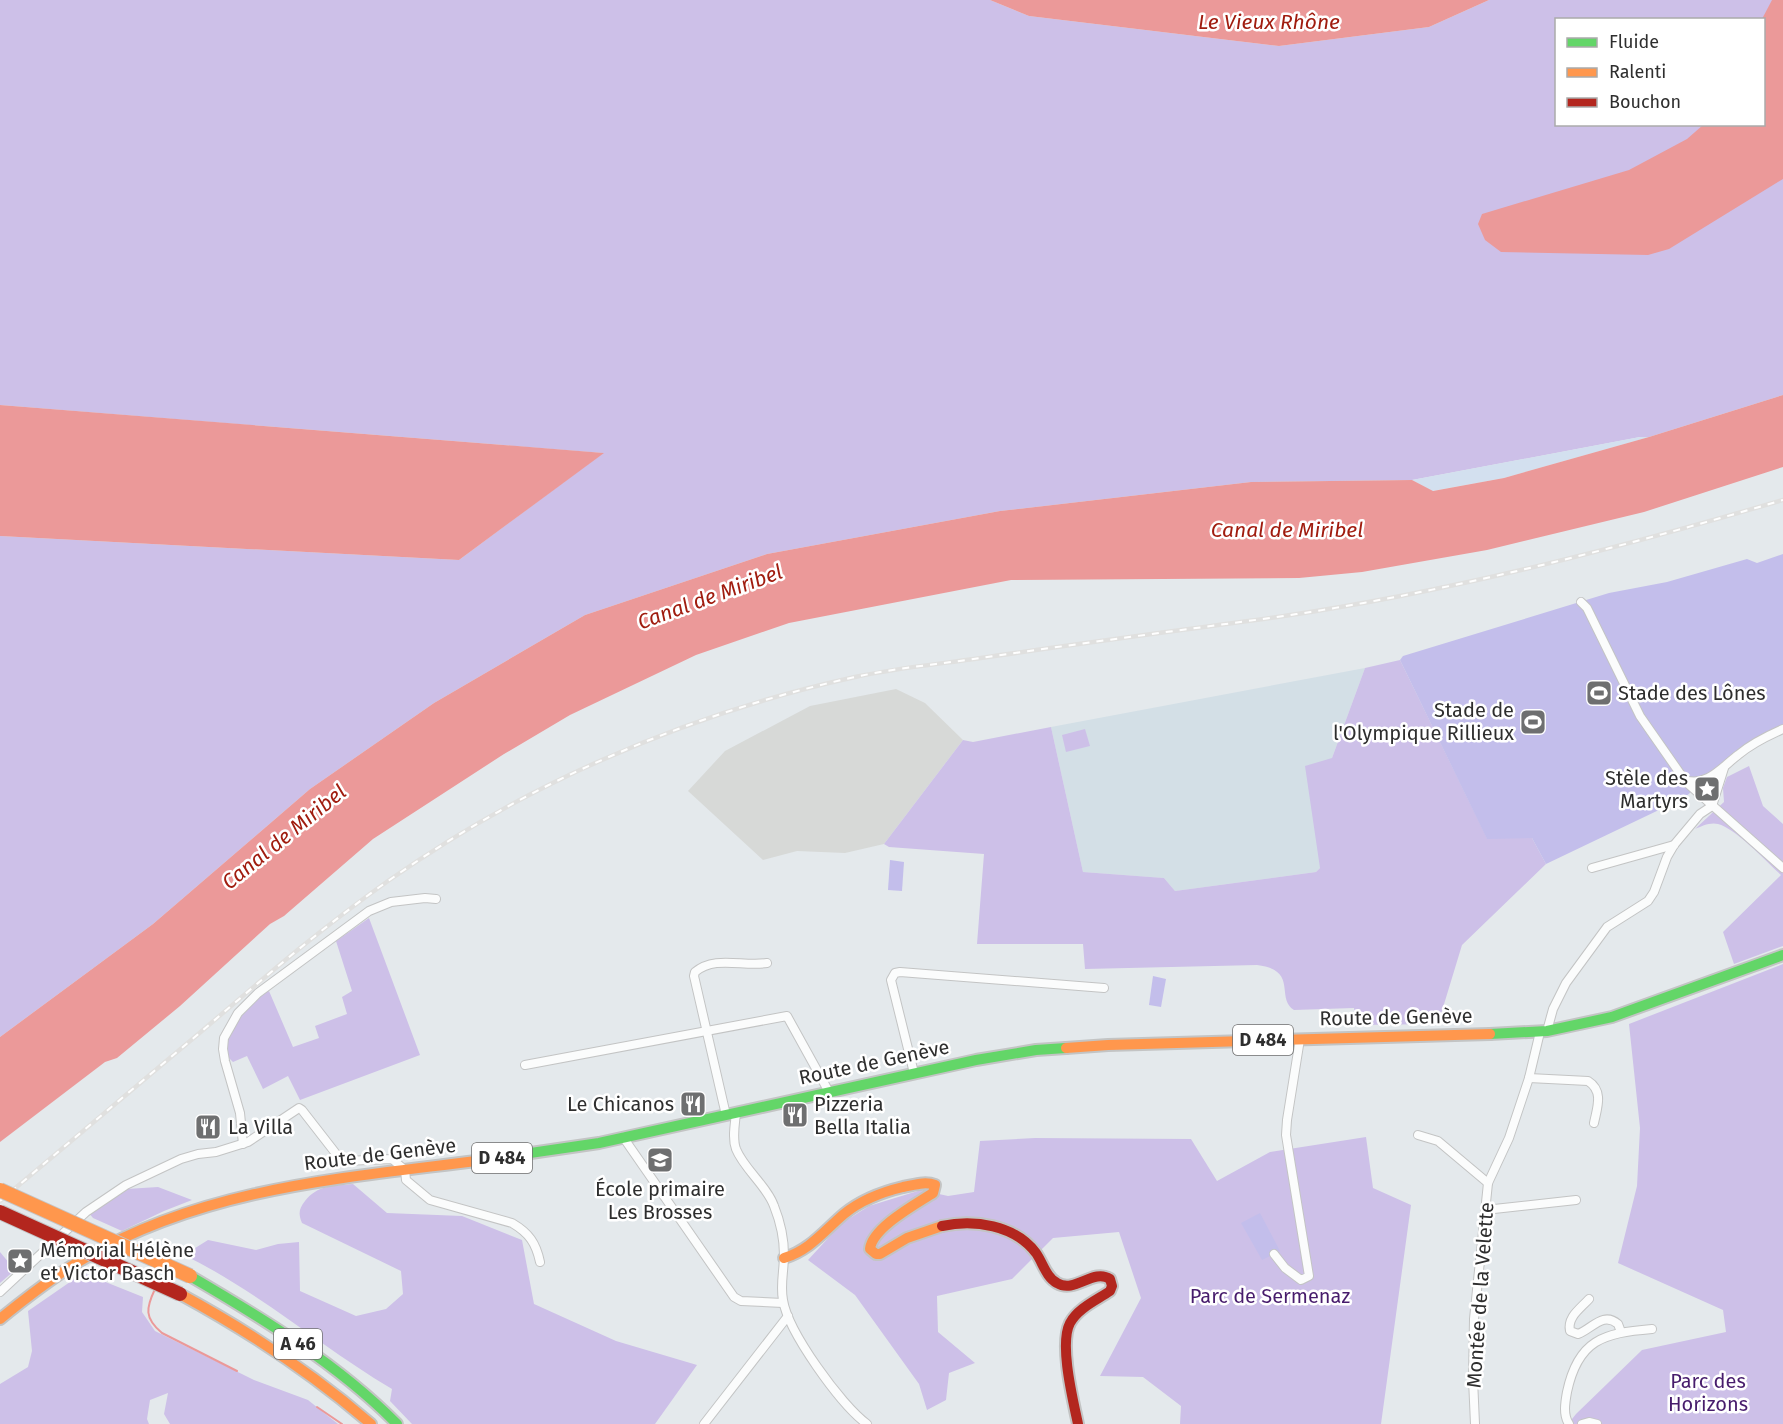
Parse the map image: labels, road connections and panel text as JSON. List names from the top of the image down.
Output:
{
  "streets": {
    "main road": ["Route de Genève", "D 484", "A 46"],
    "street": ["Montée de la Velette"]
  },
  "crossings": [
    ["Route de Genève", "Montée de la Velette"]
  ],
  "water": ["Le Vieux Rhône", "Canal de Miribel"],
  "parks": ["Parc de Sermenaz", "Parc des Horizons"],
  "places": {
    "sports": ["Stade des Lônes", "Stade de l'Olympique Rillieux"],
    "place": ["Stèle des Martyrs", "Mémorial Hélène et Victor Basch"],
    "restaurant": ["Le Chicanos", "Pizzeria Bella Italia", "La Villa"],
    "school or university": ["École primaire Les Brosses"]
  },
  "legend": ["Fluide", "Ralenti", "Bouchon"]
}
